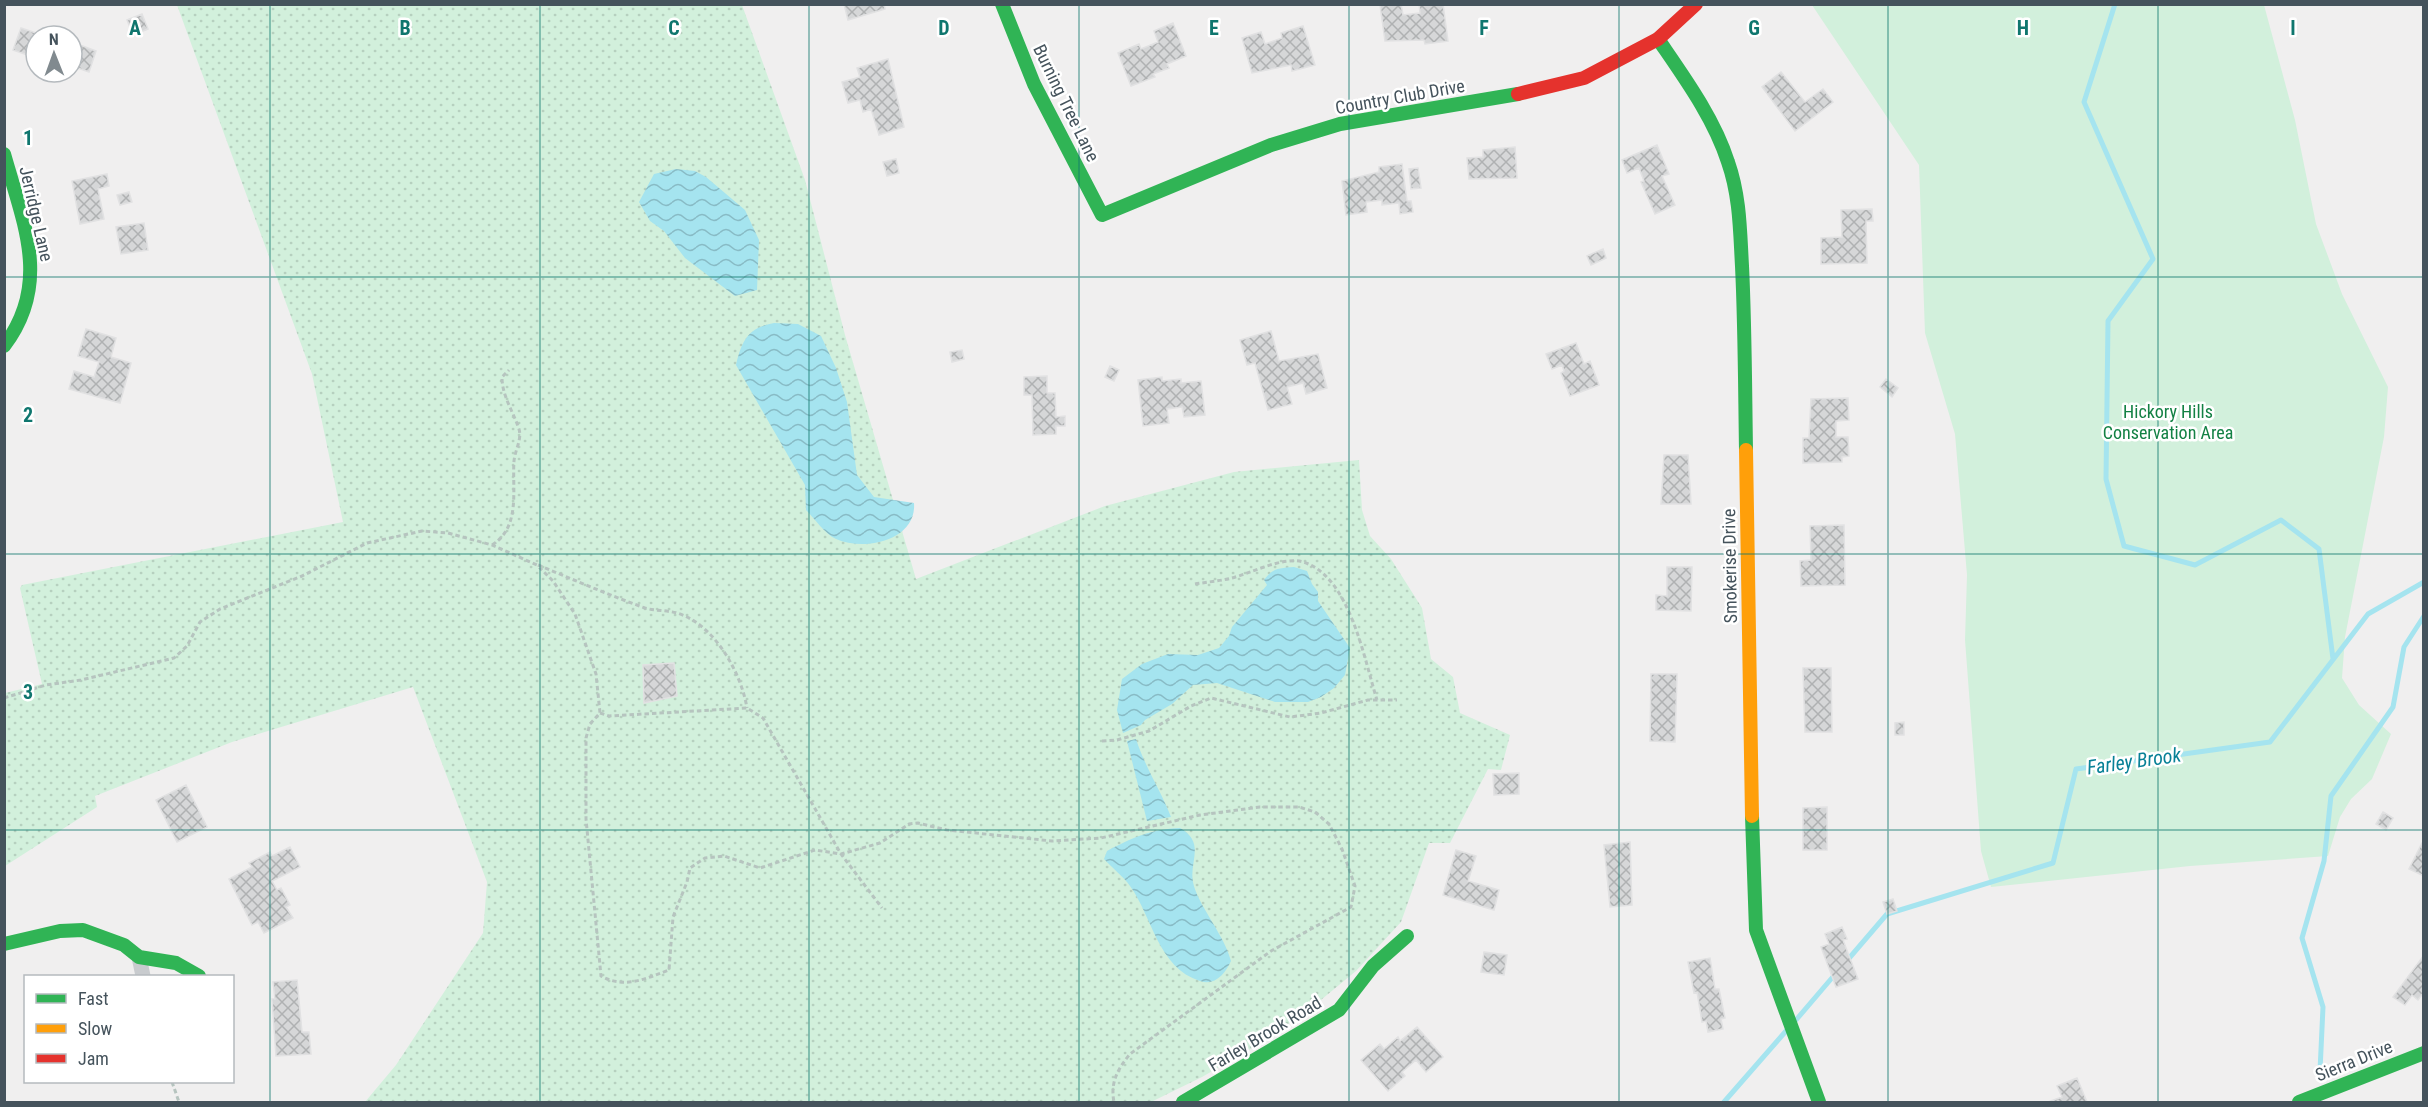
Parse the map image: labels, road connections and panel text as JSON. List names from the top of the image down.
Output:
{
  "streets": {
    "street": [
      "Country Club Drive",
      "Burning Tree Lane",
      "Jerridge Lane",
      "Smokerise Drive",
      "Farley Brook Road",
      "Sierra Drive"
    ]
  },
  "crossings": [
    ["Country Club Drive", "Burning Tree Lane"],
    ["Country Club Drive", "Smokerise Drive"]
  ],
  "water": ["Farley Brook"],
  "parks": ["Hickory Hills Conservation Area"],
  "legend": ["Fast", "Slow", "Jam"],
  "north": "top",
  "grid": {
    "columns": [
      "A",
      "B",
      "C",
      "D",
      "E",
      "F",
      "G",
      "H",
      "I"
    ],
    "rows": ["1", "2", "3"]
  }
}
